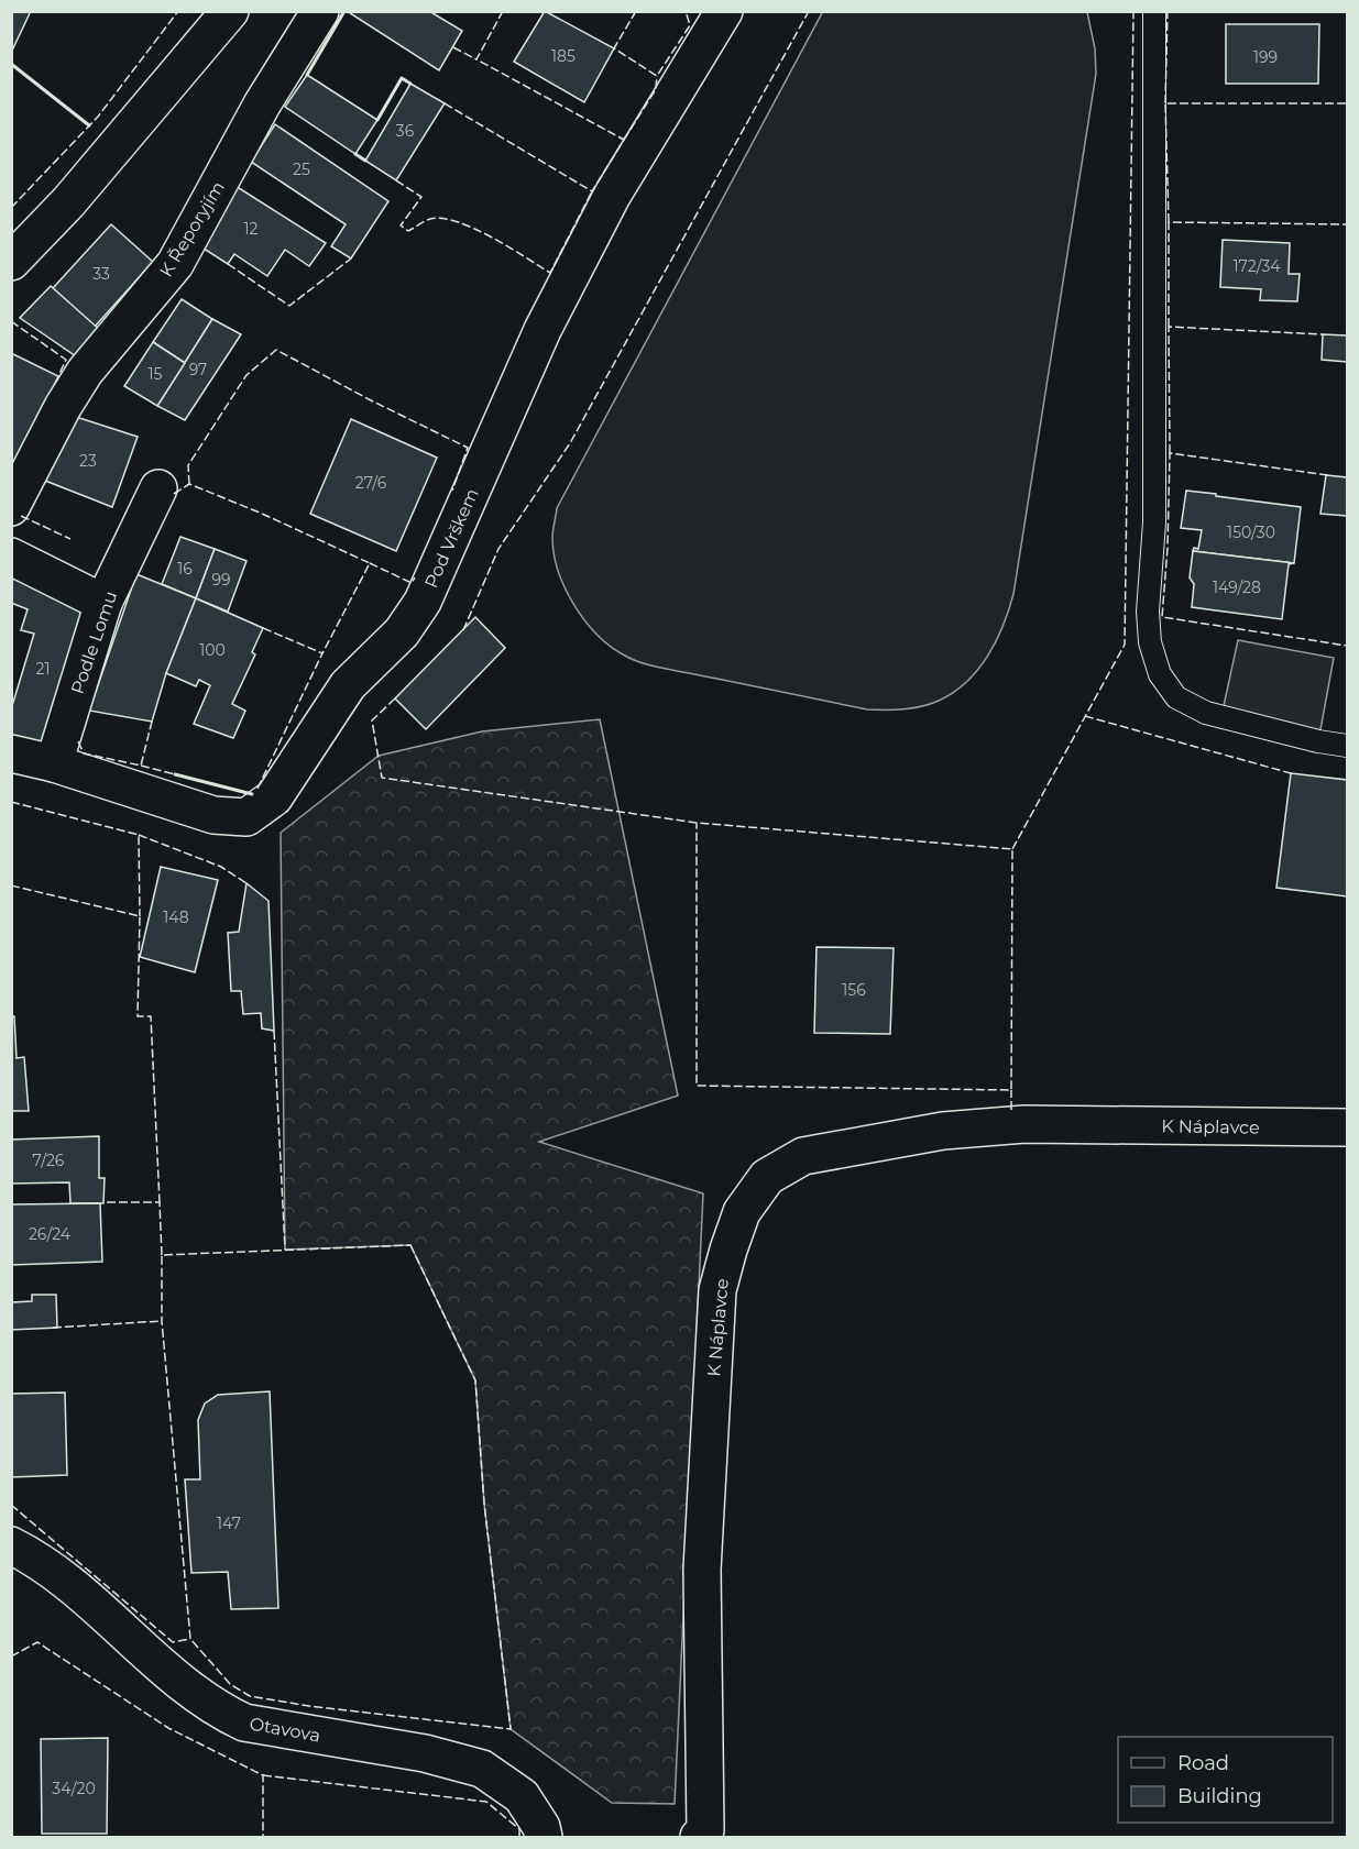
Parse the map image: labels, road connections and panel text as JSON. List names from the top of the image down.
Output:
{
  "streets": {
    "street": [
      "K Řeporyjím",
      "Pod Vrškem",
      "Podle Lomu",
      "K Náplavce",
      "Otavova"
    ]
  },
  "crossings": [
    ["Pod Vrškem", "Podle Lomu"]
  ],
  "house_numbers": [
    "185",
    "199",
    "36",
    "25",
    "12",
    "172/34",
    "33",
    "97",
    "15",
    "23",
    "27/6",
    "150/30",
    "16",
    "99",
    "149/28",
    "100",
    "21",
    "148",
    "156",
    "7/26",
    "26/24",
    "147",
    "34/20"
  ],
  "legend": ["Road", "Building"]
}
